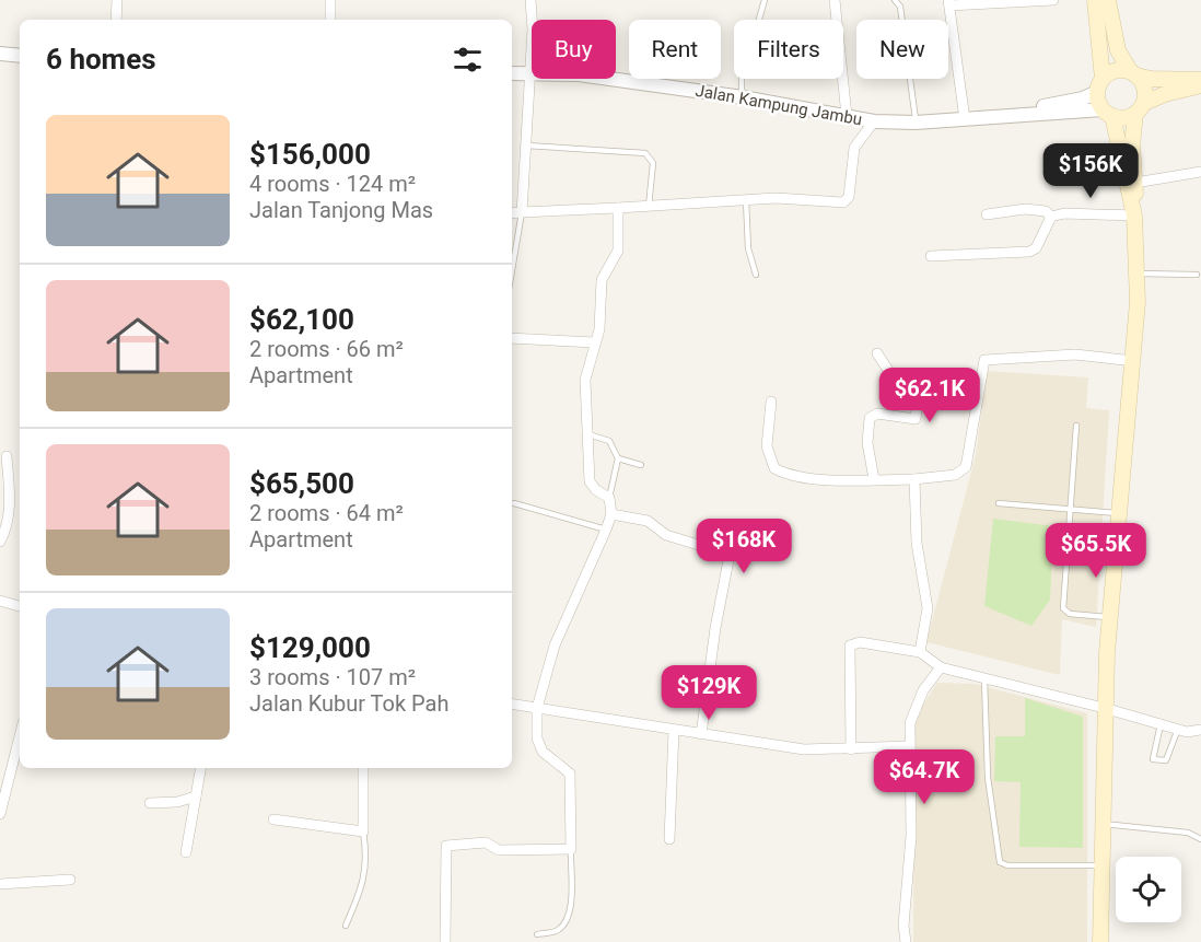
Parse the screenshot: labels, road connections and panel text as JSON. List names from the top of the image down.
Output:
{
  "streets": {
    "street": ["Jalan Kampung Jambu"]
  },
  "page": {
    "chip": [
      "Buy",
      "Rent",
      "Filters",
      "New"
    ],
    "heading": "6 homes",
    "list": [
      {
        "name": "$156,000",
        "note": "4 rooms · 124 m² · Jalan Tanjong Mas"
      },
      {
        "name": "$62,100",
        "note": "2 rooms · 66 m² · Apartment"
      },
      {
        "name": "$65,500",
        "note": "2 rooms · 64 m² · Apartment"
      },
      {
        "name": "$129,000",
        "note": "3 rooms · 107 m² · Jalan Kubur Tok Pah"
      }
    ],
    "price": [
      "$156K",
      "$62.1K",
      "$168K",
      "$65.5K",
      "$129K",
      "$64.7K"
    ]
  }
}
